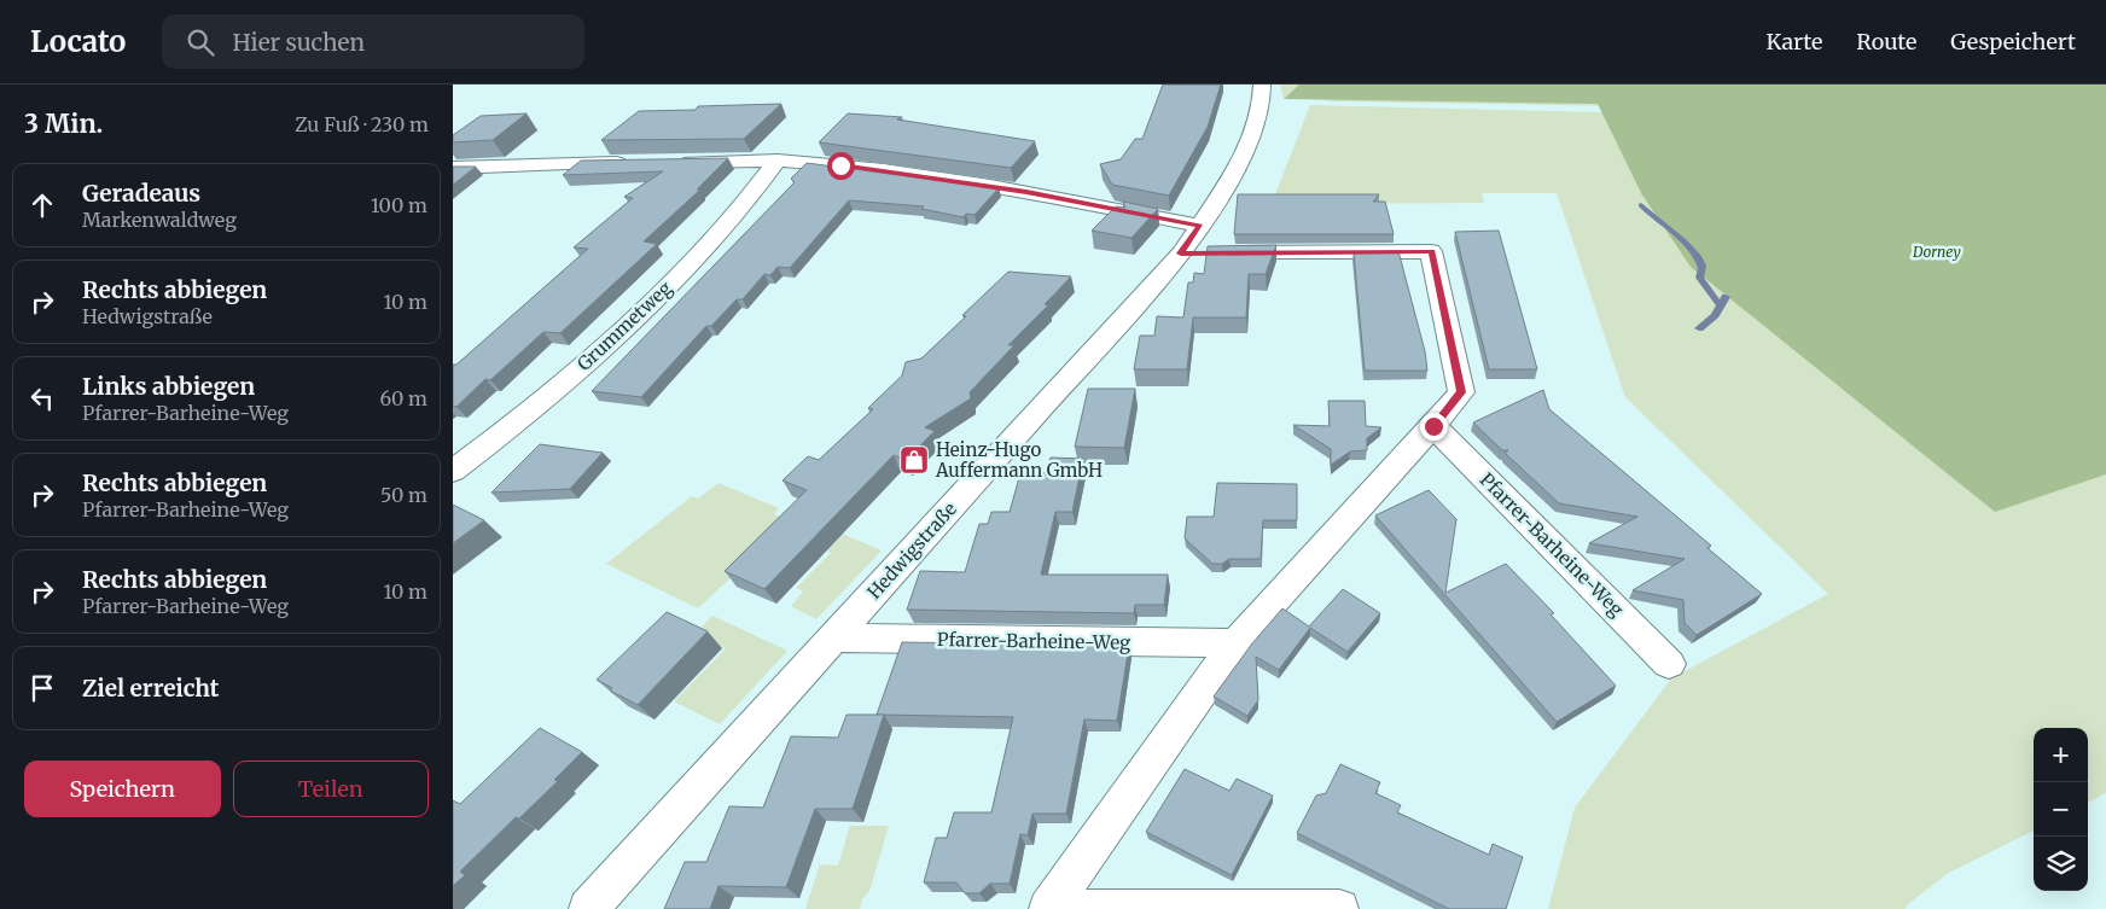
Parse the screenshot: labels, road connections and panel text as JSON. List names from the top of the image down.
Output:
{
  "streets": {
    "street": ["Grummetweg", "Pfarrer-Barheine-Weg", "Hedwigstraße"]
  },
  "crossings": [
    ["Pfarrer-Barheine-Weg", "Hedwigstraße"]
  ],
  "parks": ["Dorney"],
  "places": {
    "shop": ["Heinz-Hugo Auffermann GmbH"]
  },
  "page": {
    "header": "Locato",
    "search": "Hier suchen",
    "nav": ["Karte", "Route", "Gespeichert"],
    "heading": ["3 Min.", "Zu Fuß · 230 m"],
    "list": [
      ["Geradeaus", "Markenwaldweg", "100 m"],
      ["Rechts abbiegen", "Hedwigstraße", "10 m"],
      ["Links abbiegen", "Pfarrer-Barheine-Weg", "60 m"],
      ["Rechts abbiegen", "Pfarrer-Barheine-Weg", "50 m"],
      ["Rechts abbiegen", "Pfarrer-Barheine-Weg", "10 m"],
      "Ziel erreicht"
    ],
    "map_buttons": ["+", "−"],
    "buttons": ["Speichern", "Teilen"]
  }
}
